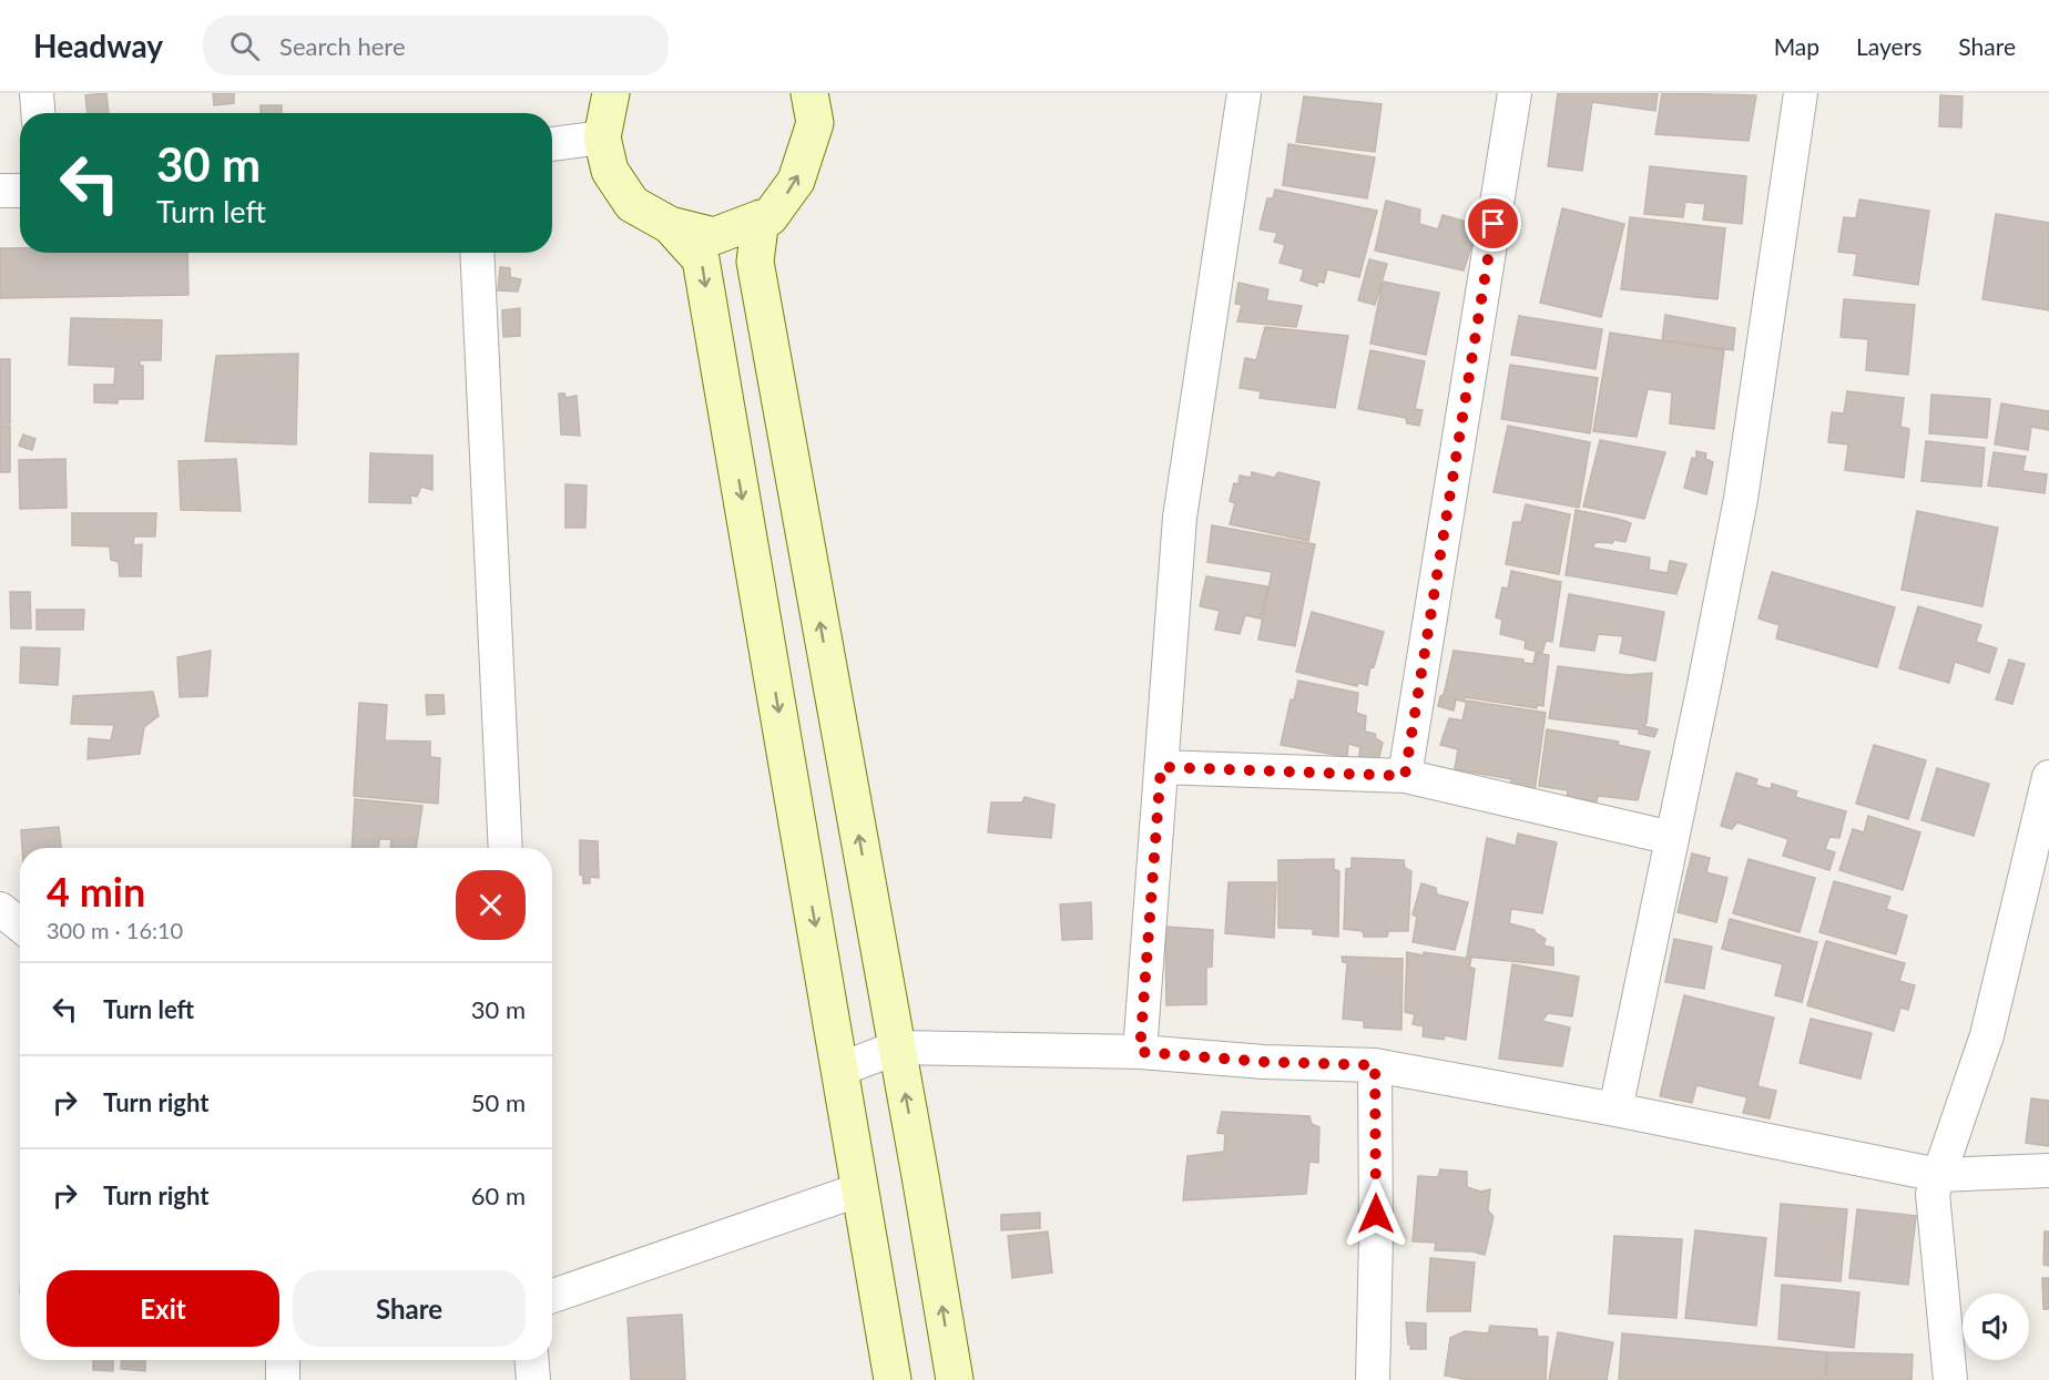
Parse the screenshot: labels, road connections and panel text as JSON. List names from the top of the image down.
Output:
{
  "page": {
    "header": "Headway",
    "search": "Search here",
    "nav": ["Map", "Layers", "Share"],
    "turn": ["30 m", "Turn left"],
    "heading": ["4 min", "300 m · 16:10"],
    "list": [
      {
        "name": "Turn left",
        "value": "30 m"
      },
      {
        "name": "Turn right",
        "value": "50 m"
      },
      {
        "name": "Turn right",
        "value": "60 m"
      }
    ],
    "buttons": ["Exit", "Share"]
  }
}
